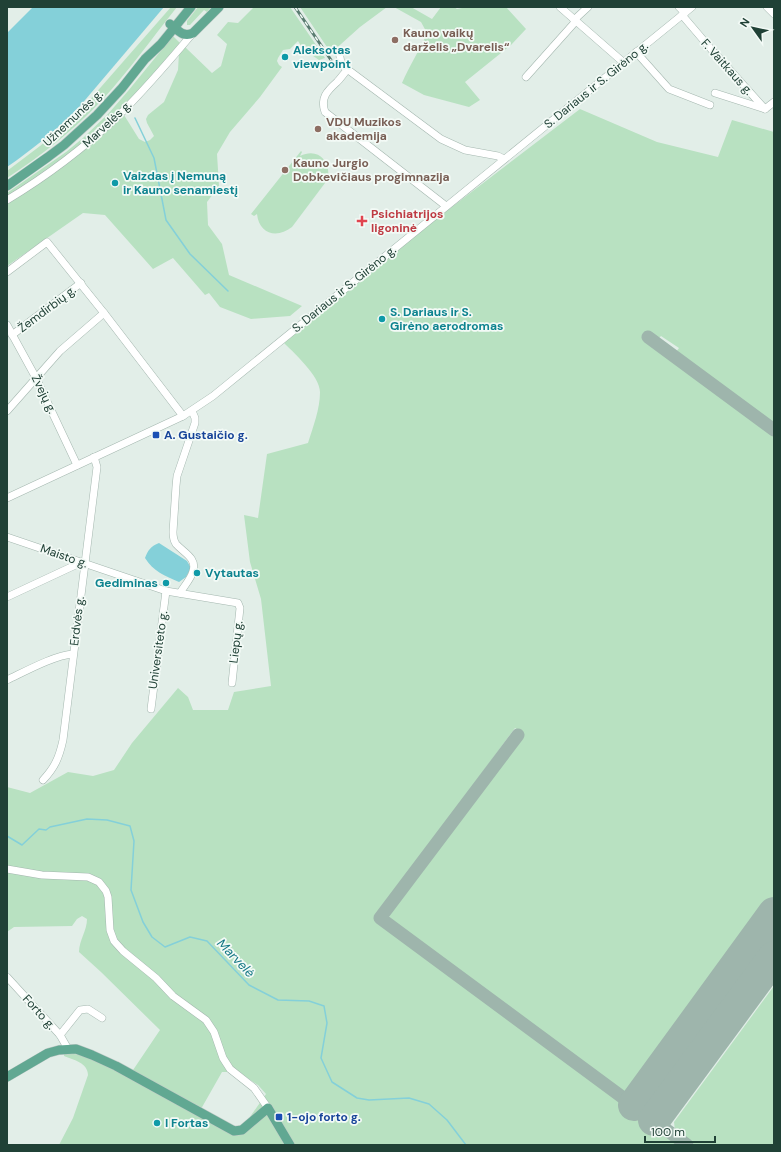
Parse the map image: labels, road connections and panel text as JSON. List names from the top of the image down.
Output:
{
  "streets": {
    "main road": ["Užnemunės g."],
    "street": [
      "F. Vaitkaus g.",
      "S. Dariaus ir S. Girėno g.",
      "Marvelės g.",
      "Žemdirbių g.",
      "Žvejų g.",
      "Maisto g.",
      "Erdvės g.",
      "Liepų g.",
      "Universiteto g.",
      "Forto g."
    ]
  },
  "crossings": [
    ["F. Vaitkaus g.", "S. Dariaus ir S. Girėno g."],
    ["S. Dariaus ir S. Girėno g.", "Žvejų g."],
    ["S. Dariaus ir S. Girėno g.", "Erdvės g."],
    ["Žemdirbių g.", "Žvejų g."],
    ["Maisto g.", "Erdvės g."],
    ["Maisto g.", "Liepų g."],
    ["Maisto g.", "Universiteto g."]
  ],
  "water": ["Marvelė"],
  "places": {
    "other": [
      "Kauno vaikų darželis „Dvarelis“",
      "Aleksotas viewpoint",
      "VDU Muzikos akademija",
      "Kauno Jurgio Dobkevičiaus progimnazija",
      "Vaizdas į Nemuną ir Kauno senamiestį",
      "S. Dariaus ir S. Girėno aerodromas",
      "Vytautas",
      "Gediminas",
      "I Fortas"
    ],
    "health": ["Psichiatrijos ligoninė"],
    "transit": ["A. Gustaičio g.", "1-ojo forto g."]
  },
  "scale_bar": "100 m",
  "north": "top left"
}
